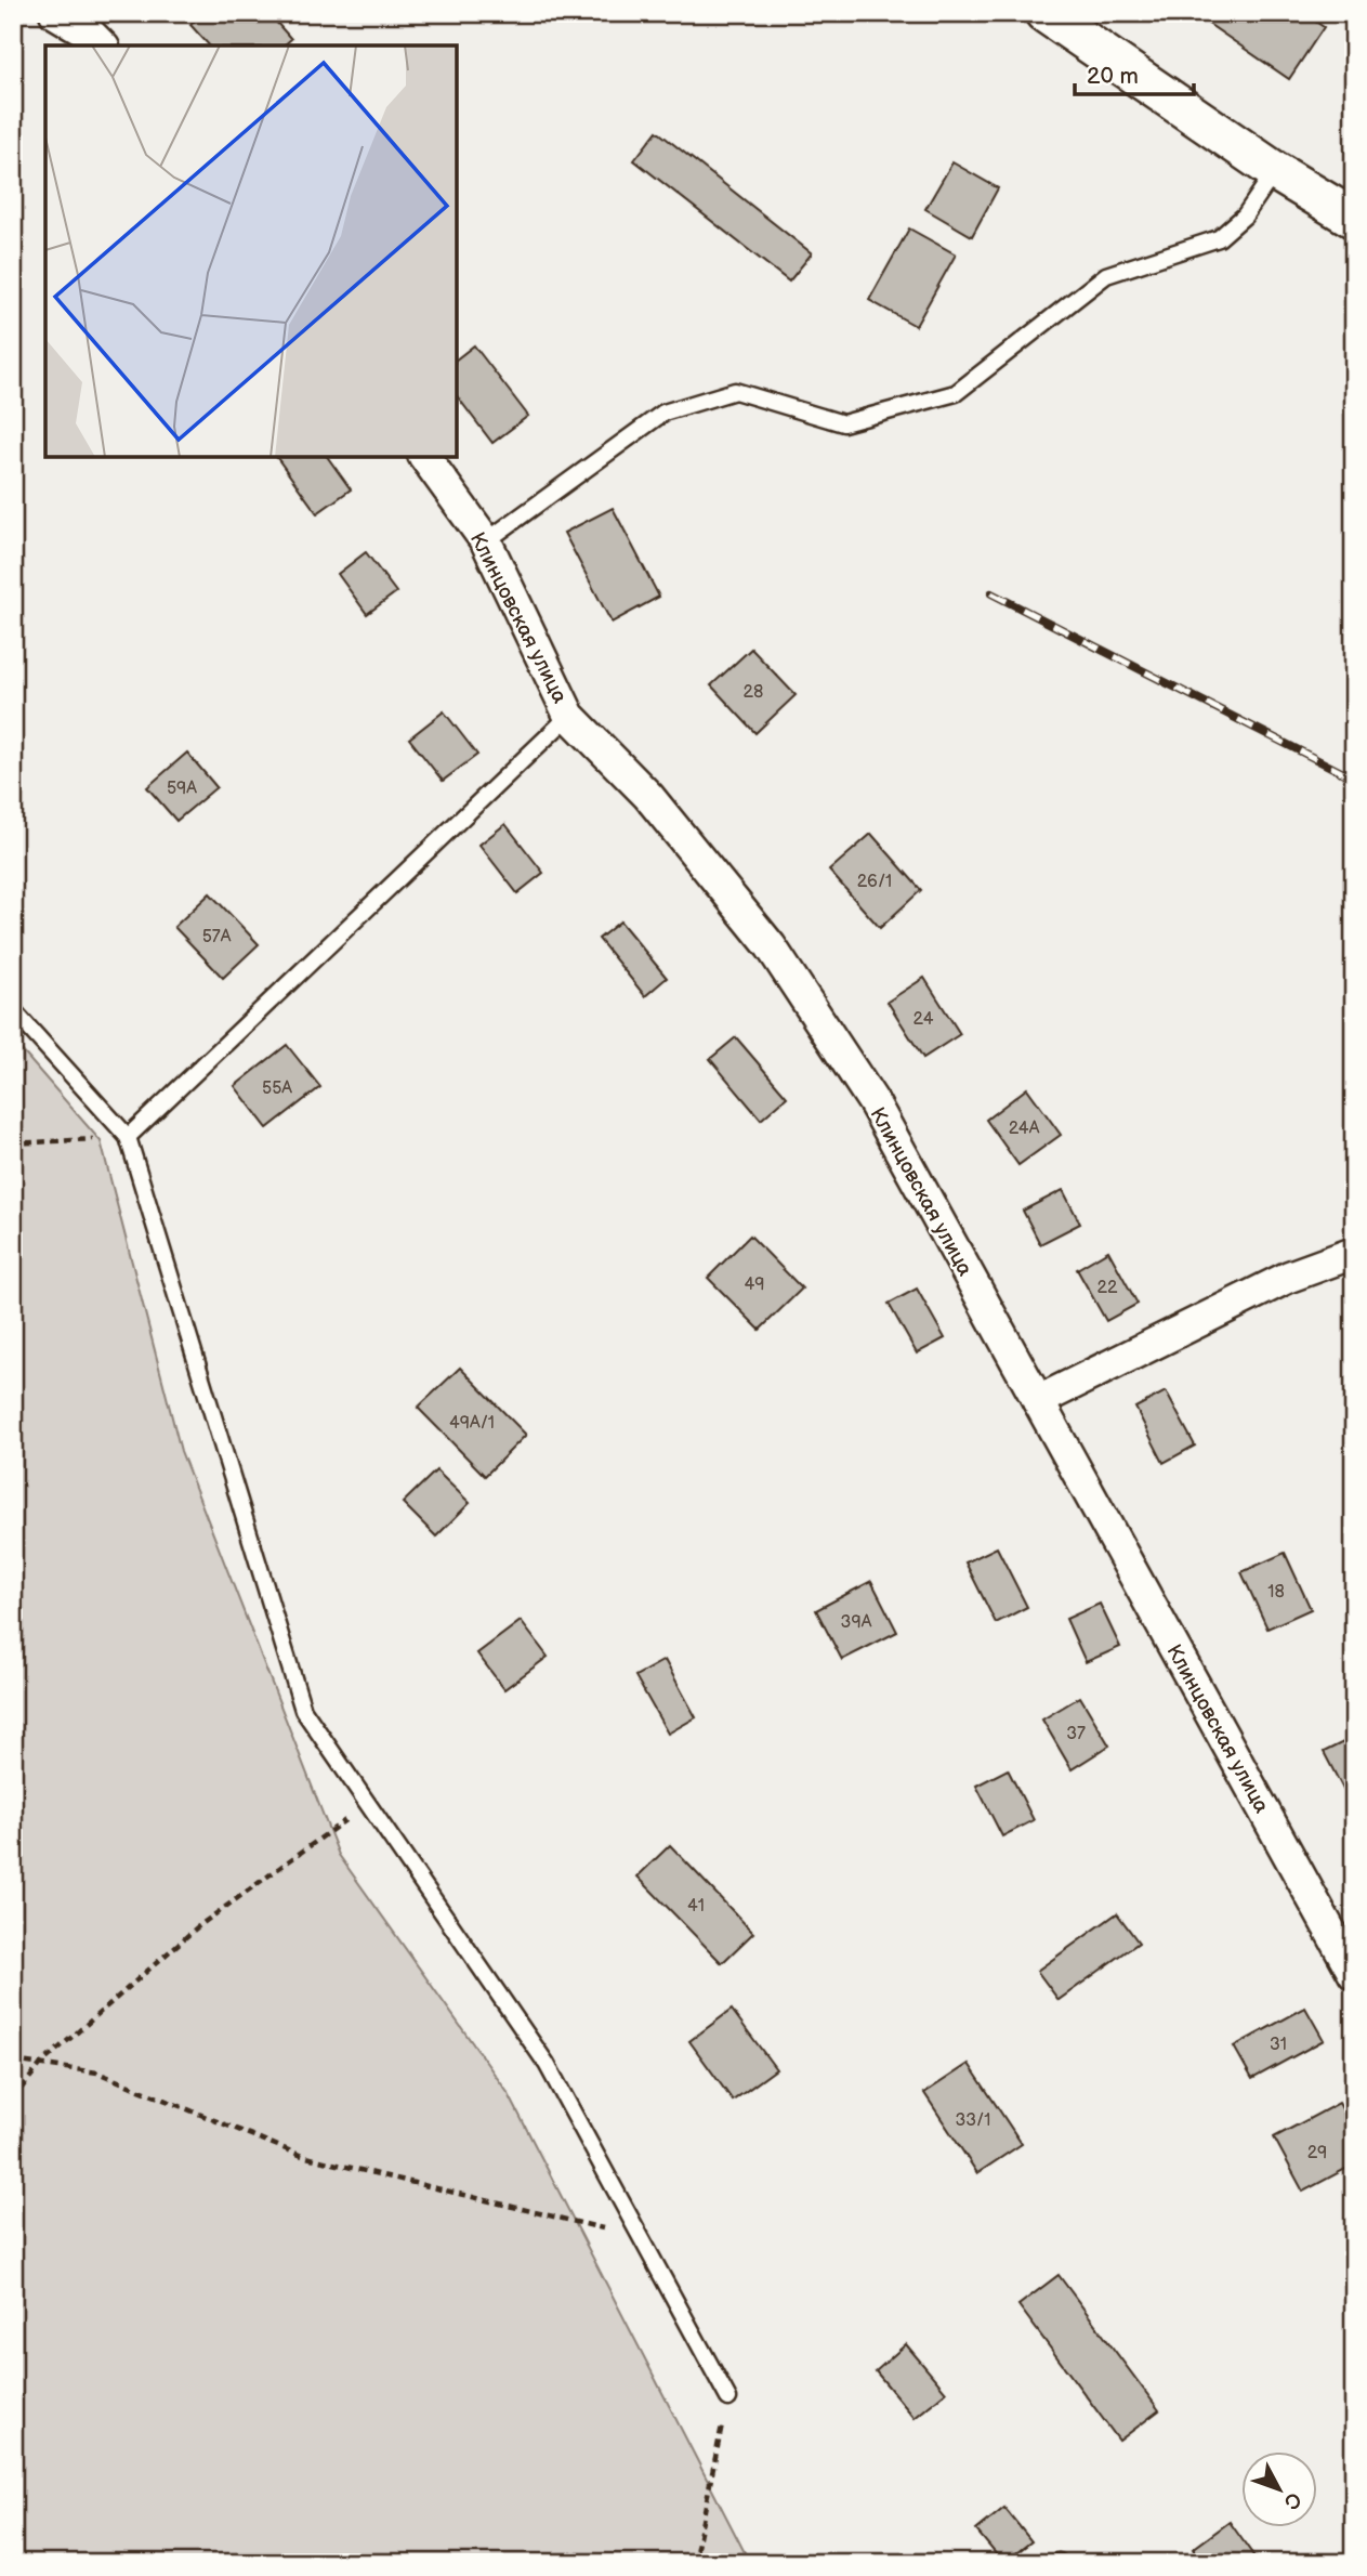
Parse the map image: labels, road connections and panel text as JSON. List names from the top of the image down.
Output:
{
  "streets": {
    "street": ["Клинцовская улица"]
  },
  "house_numbers": [
    "28",
    "59А",
    "26/1",
    "57А",
    "24",
    "55А",
    "24А",
    "49",
    "22",
    "49А/1",
    "18",
    "39А",
    "37",
    "41",
    "31",
    "33/1",
    "29"
  ],
  "scale_bar": "20 m",
  "north": "bottom right"
}
